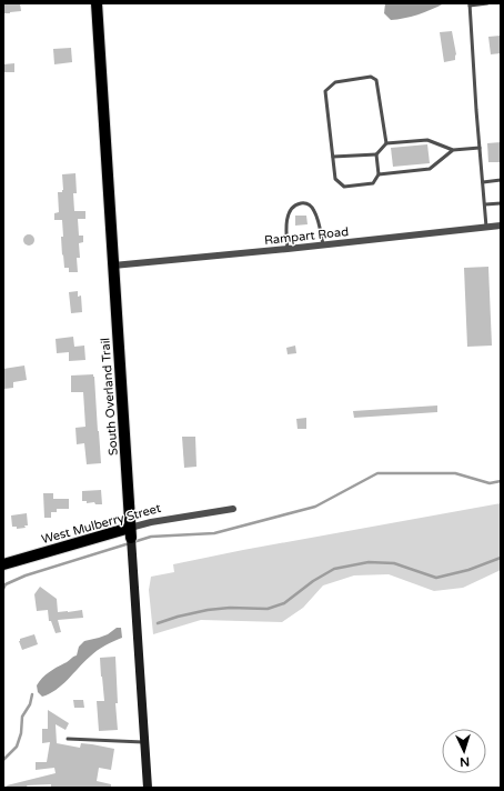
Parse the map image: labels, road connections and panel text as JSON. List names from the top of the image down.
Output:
{
  "streets": {
    "main road": ["South Overland Trail", "West Mulberry Street"],
    "street": ["Rampart Road"]
  },
  "crossings": [
    ["Rampart Road", "South Overland Trail"],
    ["South Overland Trail", "West Mulberry Street"]
  ],
  "north": "bottom"
}
